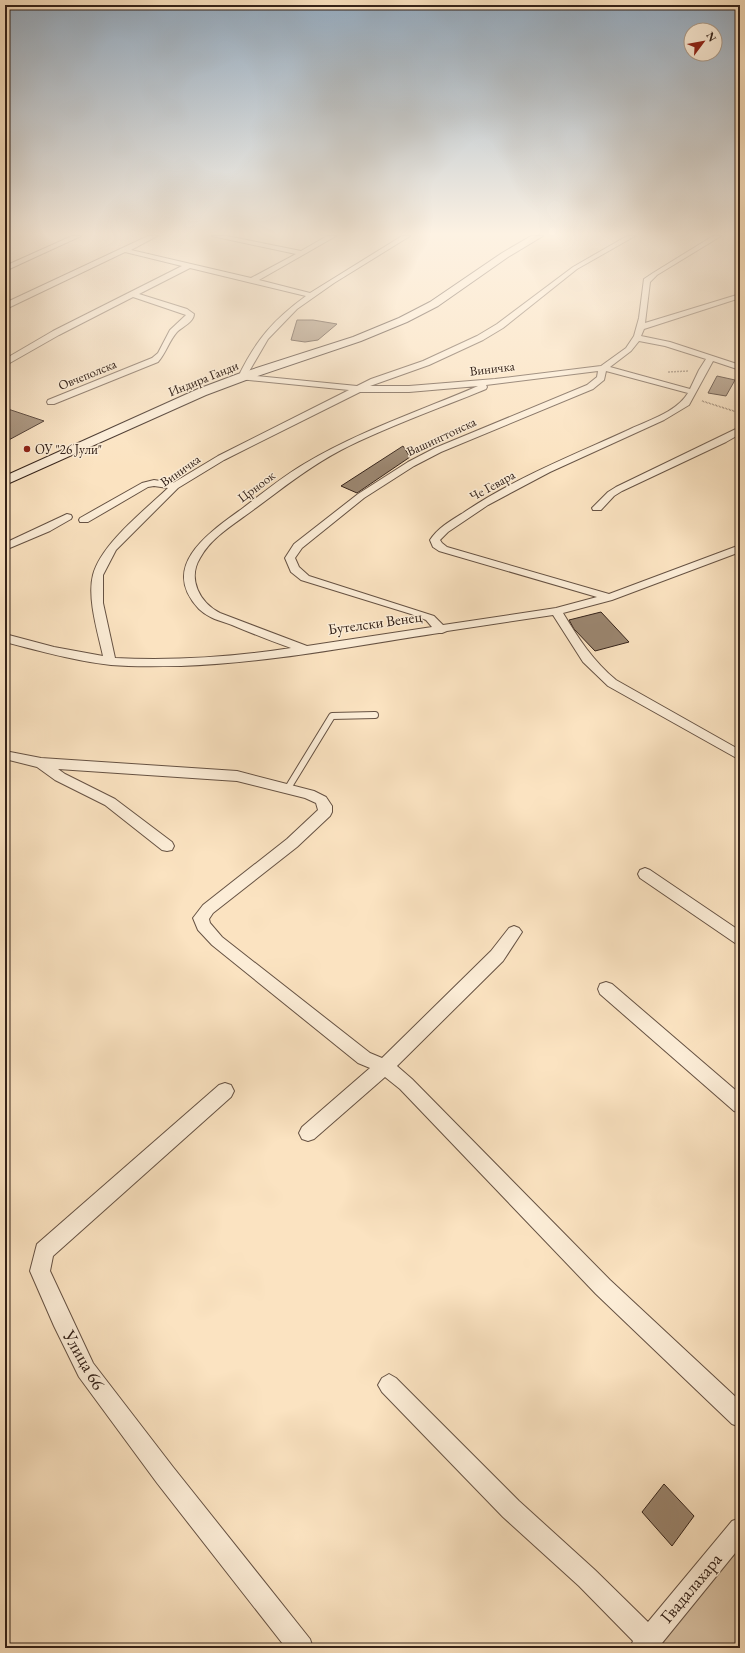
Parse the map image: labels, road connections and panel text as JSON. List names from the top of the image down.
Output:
{
  "streets": {
    "street": [
      "Виничка",
      "Овчеполска",
      "Индира Ганди",
      "Вашингтонска",
      "Че Гевара",
      "Црноок",
      "Бутелски Венец",
      "Улица 66",
      "Гвадалахара"
    ]
  },
  "crossings": [
    ["Виничка", "Индира Ганди"],
    ["Виничка", "Црноок"],
    ["Виничка", "Бутелски Венец"],
    ["Вашингтонска", "Бутелски Венец"],
    ["Че Гевара", "Бутелски Венец"],
    ["Црноок", "Бутелски Венец"]
  ],
  "places": ["ОУ \"26 Јули\""],
  "north": "top right"
}
